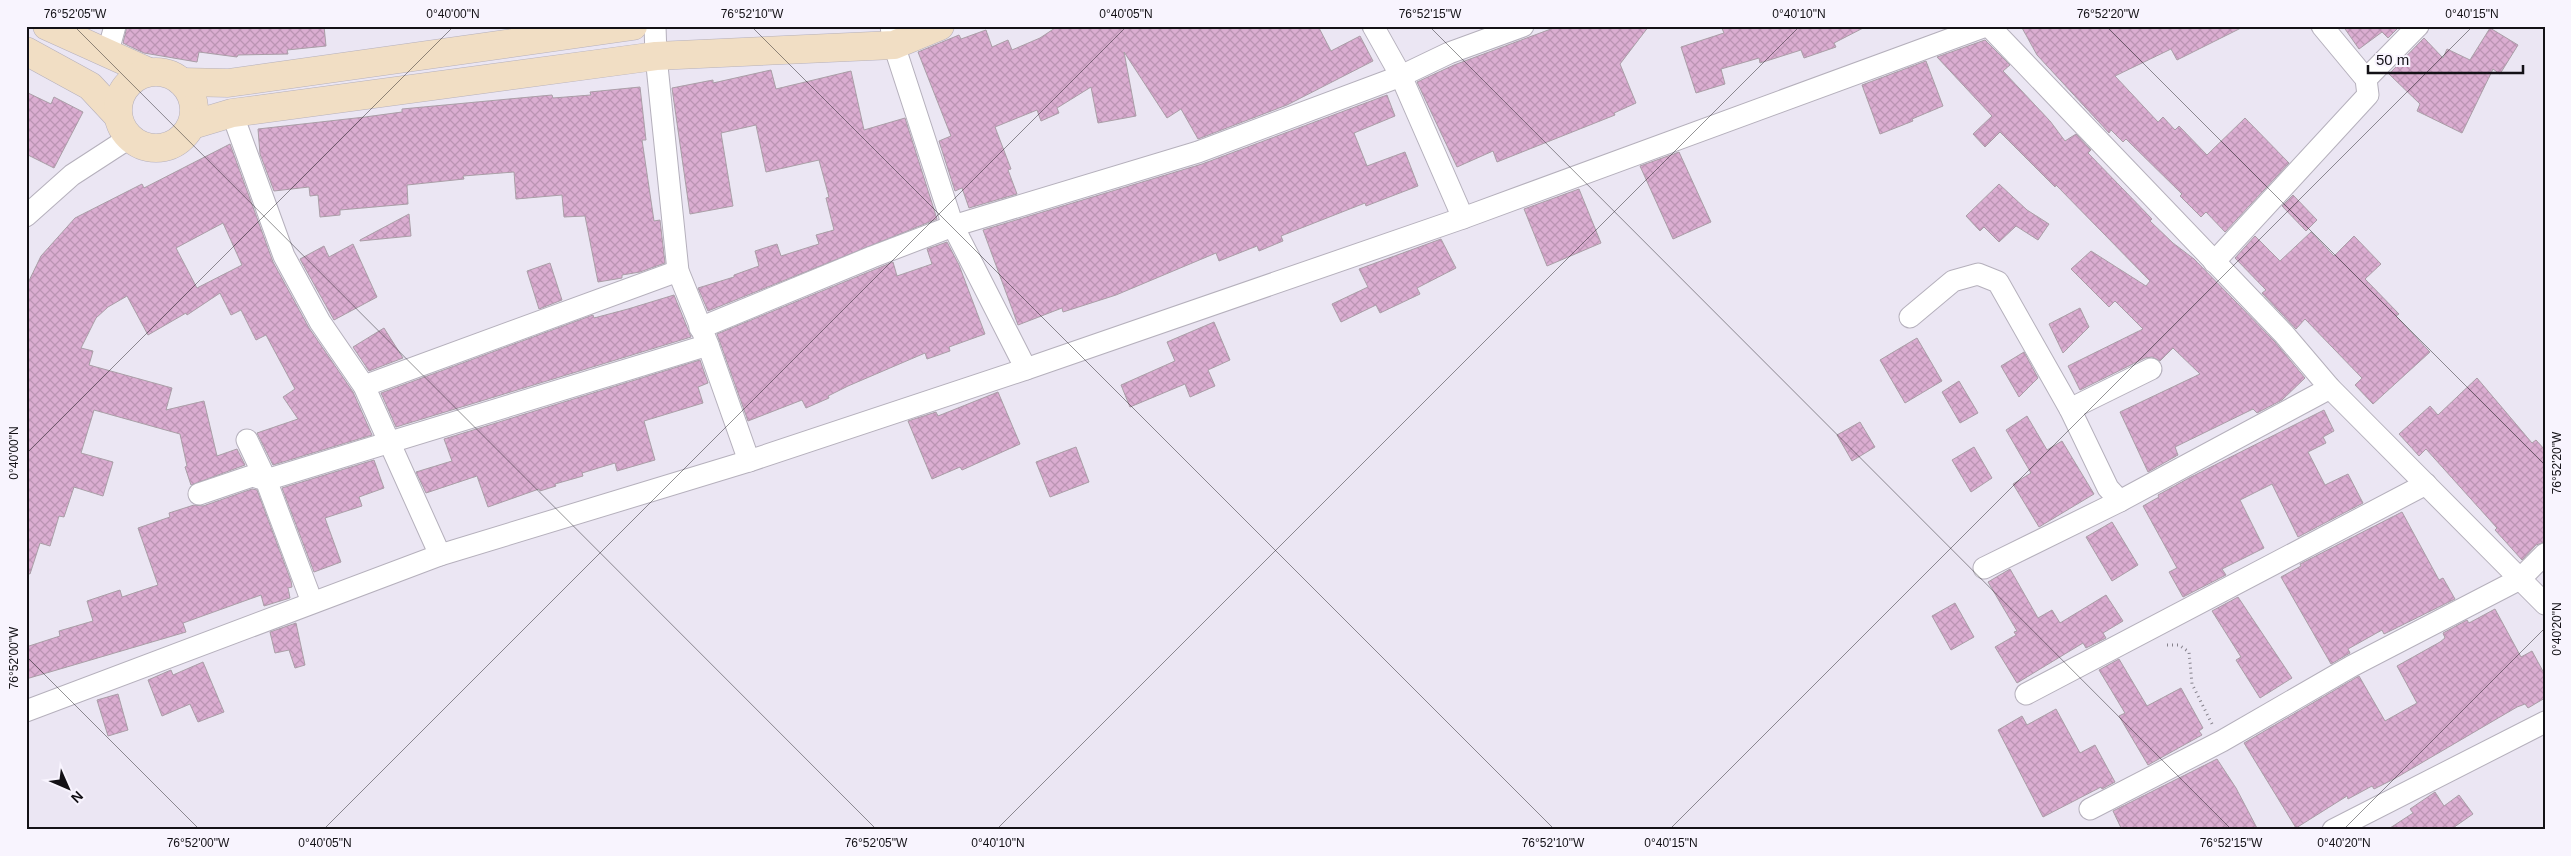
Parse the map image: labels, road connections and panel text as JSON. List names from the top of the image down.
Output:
{
  "scale_bar": "50 m",
  "north": "bottom right",
  "coordinates": [
    "76°52'05\"W",
    "0°40'00\"N",
    "76°52'10\"W",
    "0°40'05\"N",
    "76°52'15\"W",
    "0°40'10\"N",
    "76°52'20\"W",
    "0°40'15\"N",
    "0°40'20\"N",
    "76°52'00\"W"
  ]
}
